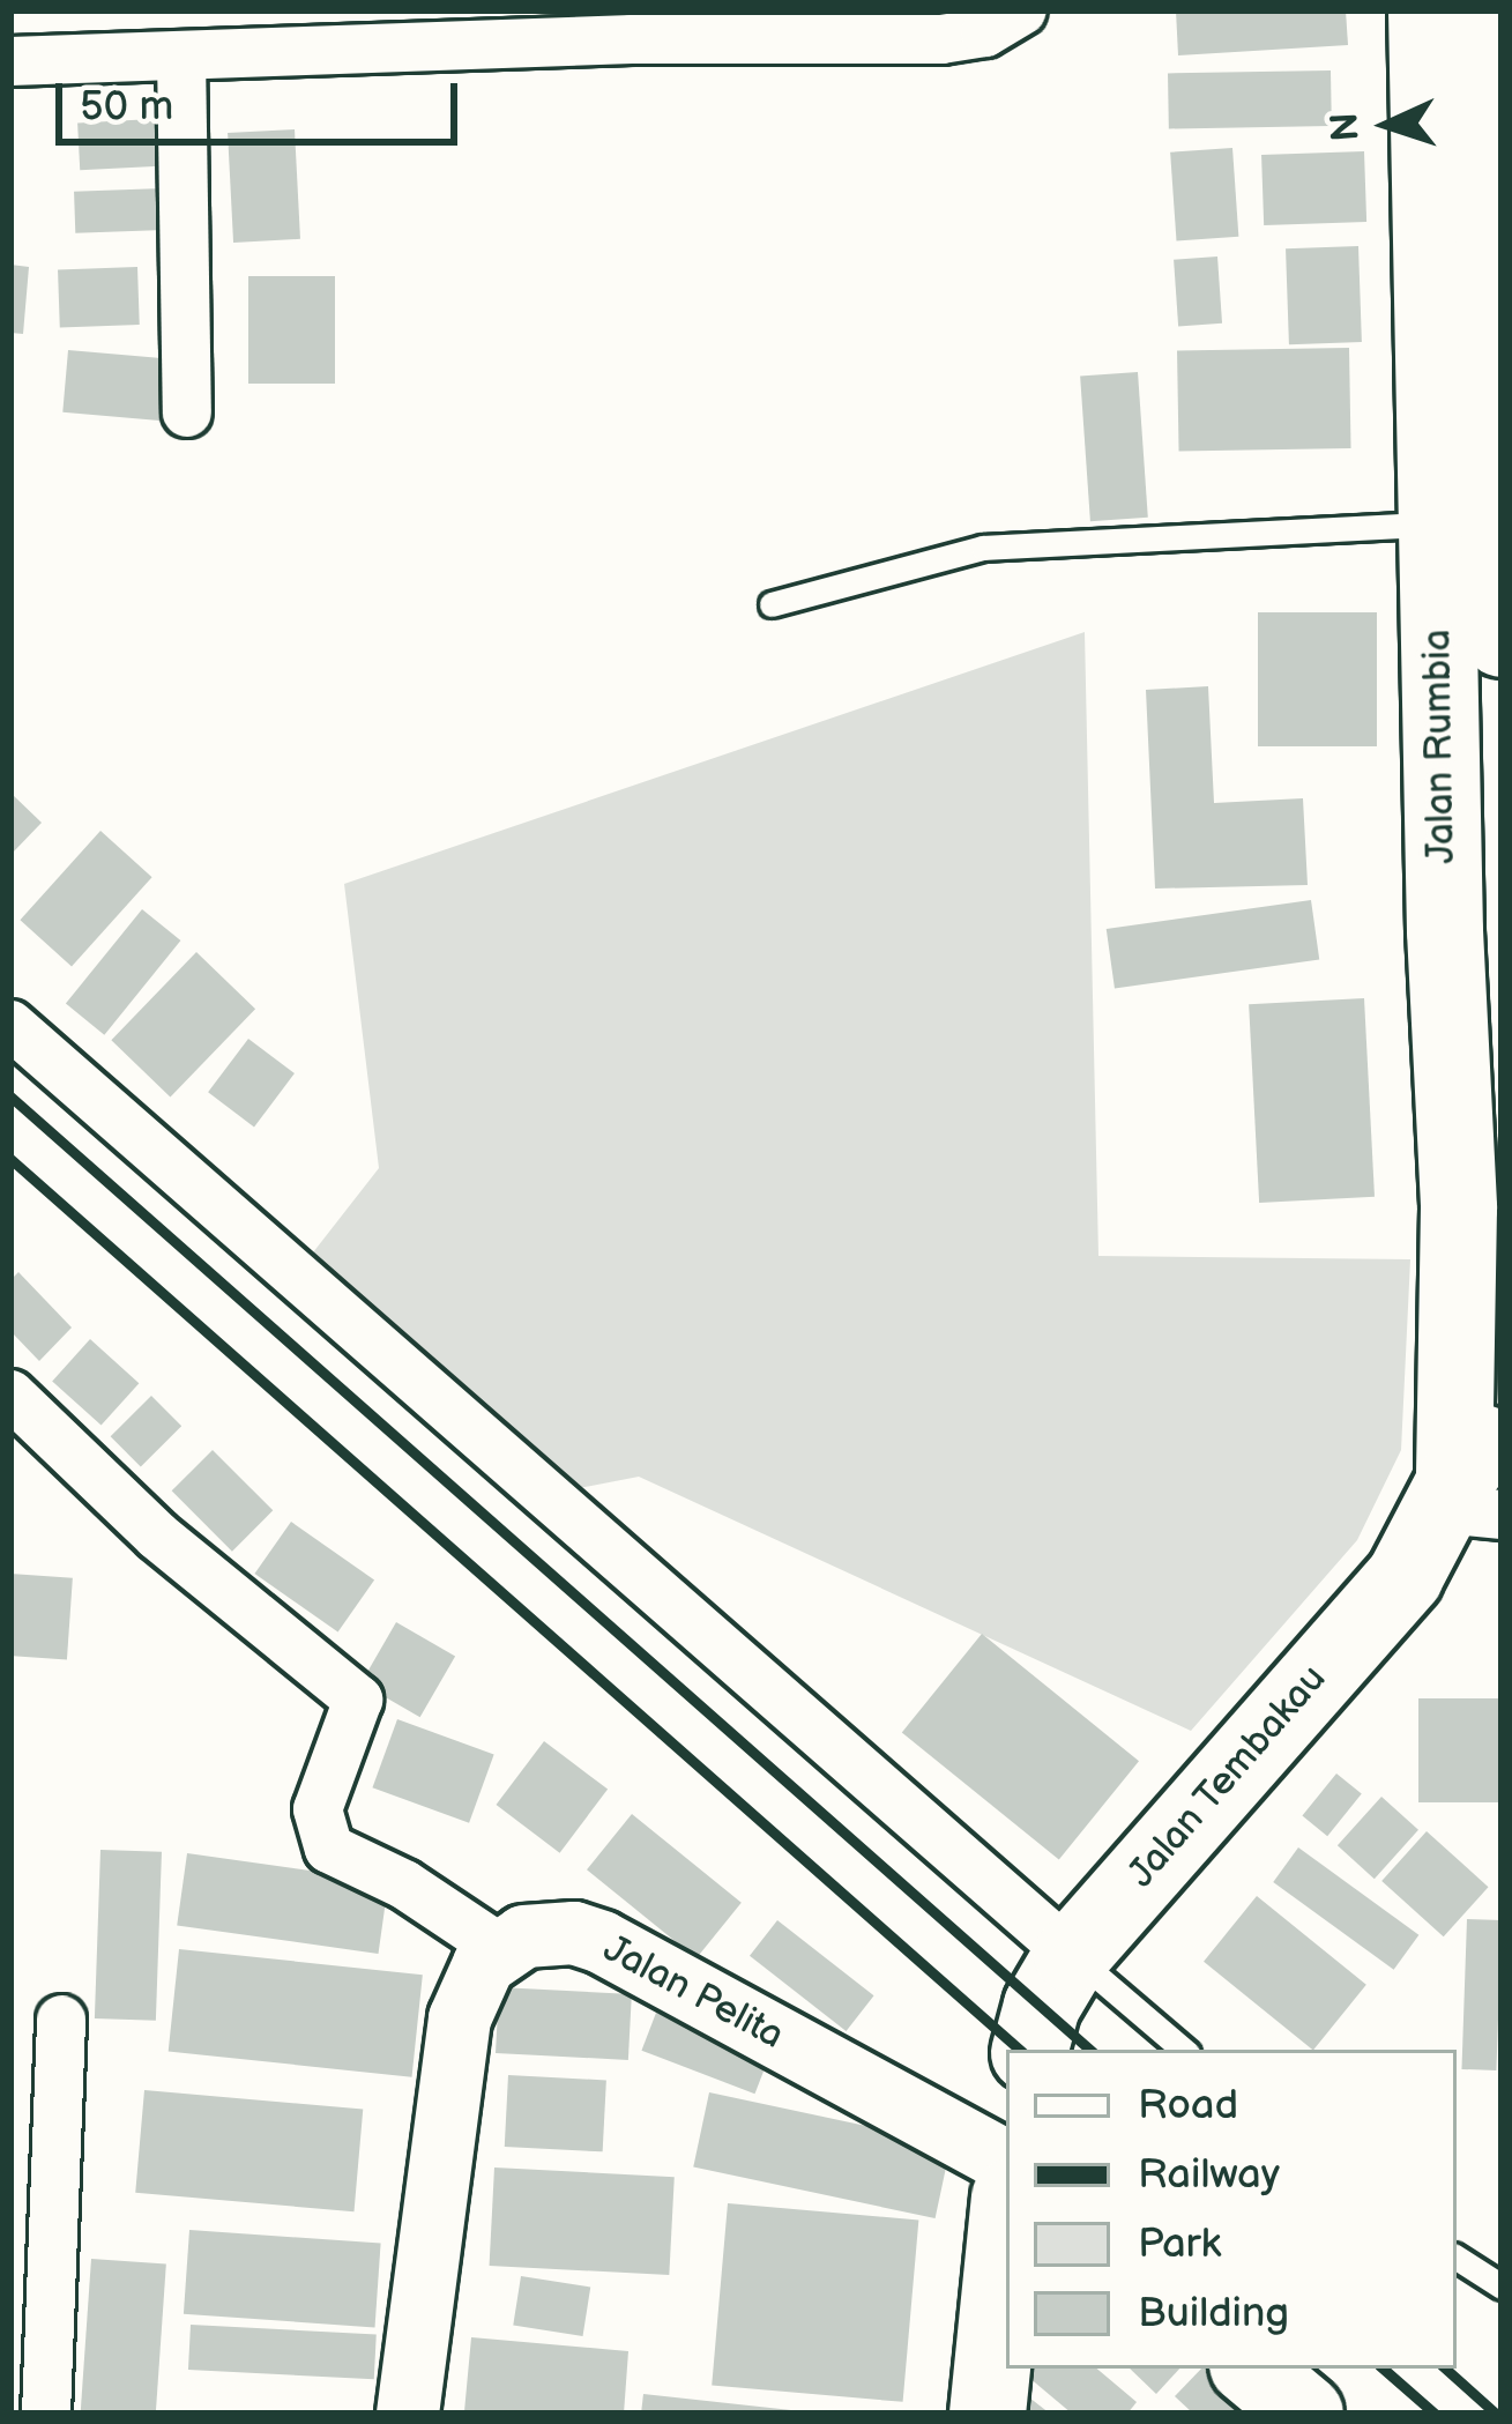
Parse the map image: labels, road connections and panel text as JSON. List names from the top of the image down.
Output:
{
  "streets": {
    "main road": ["Jalan Rumbia", "Jalan Tembakau"],
    "street": ["Jalan Pelita"]
  },
  "crossings": [
    ["Jalan Rumbia", "Jalan Tembakau"]
  ],
  "legend": [
    "Road",
    "Railway",
    "Park",
    "Building"
  ],
  "scale_bar": "50 m",
  "north": "left"
}
